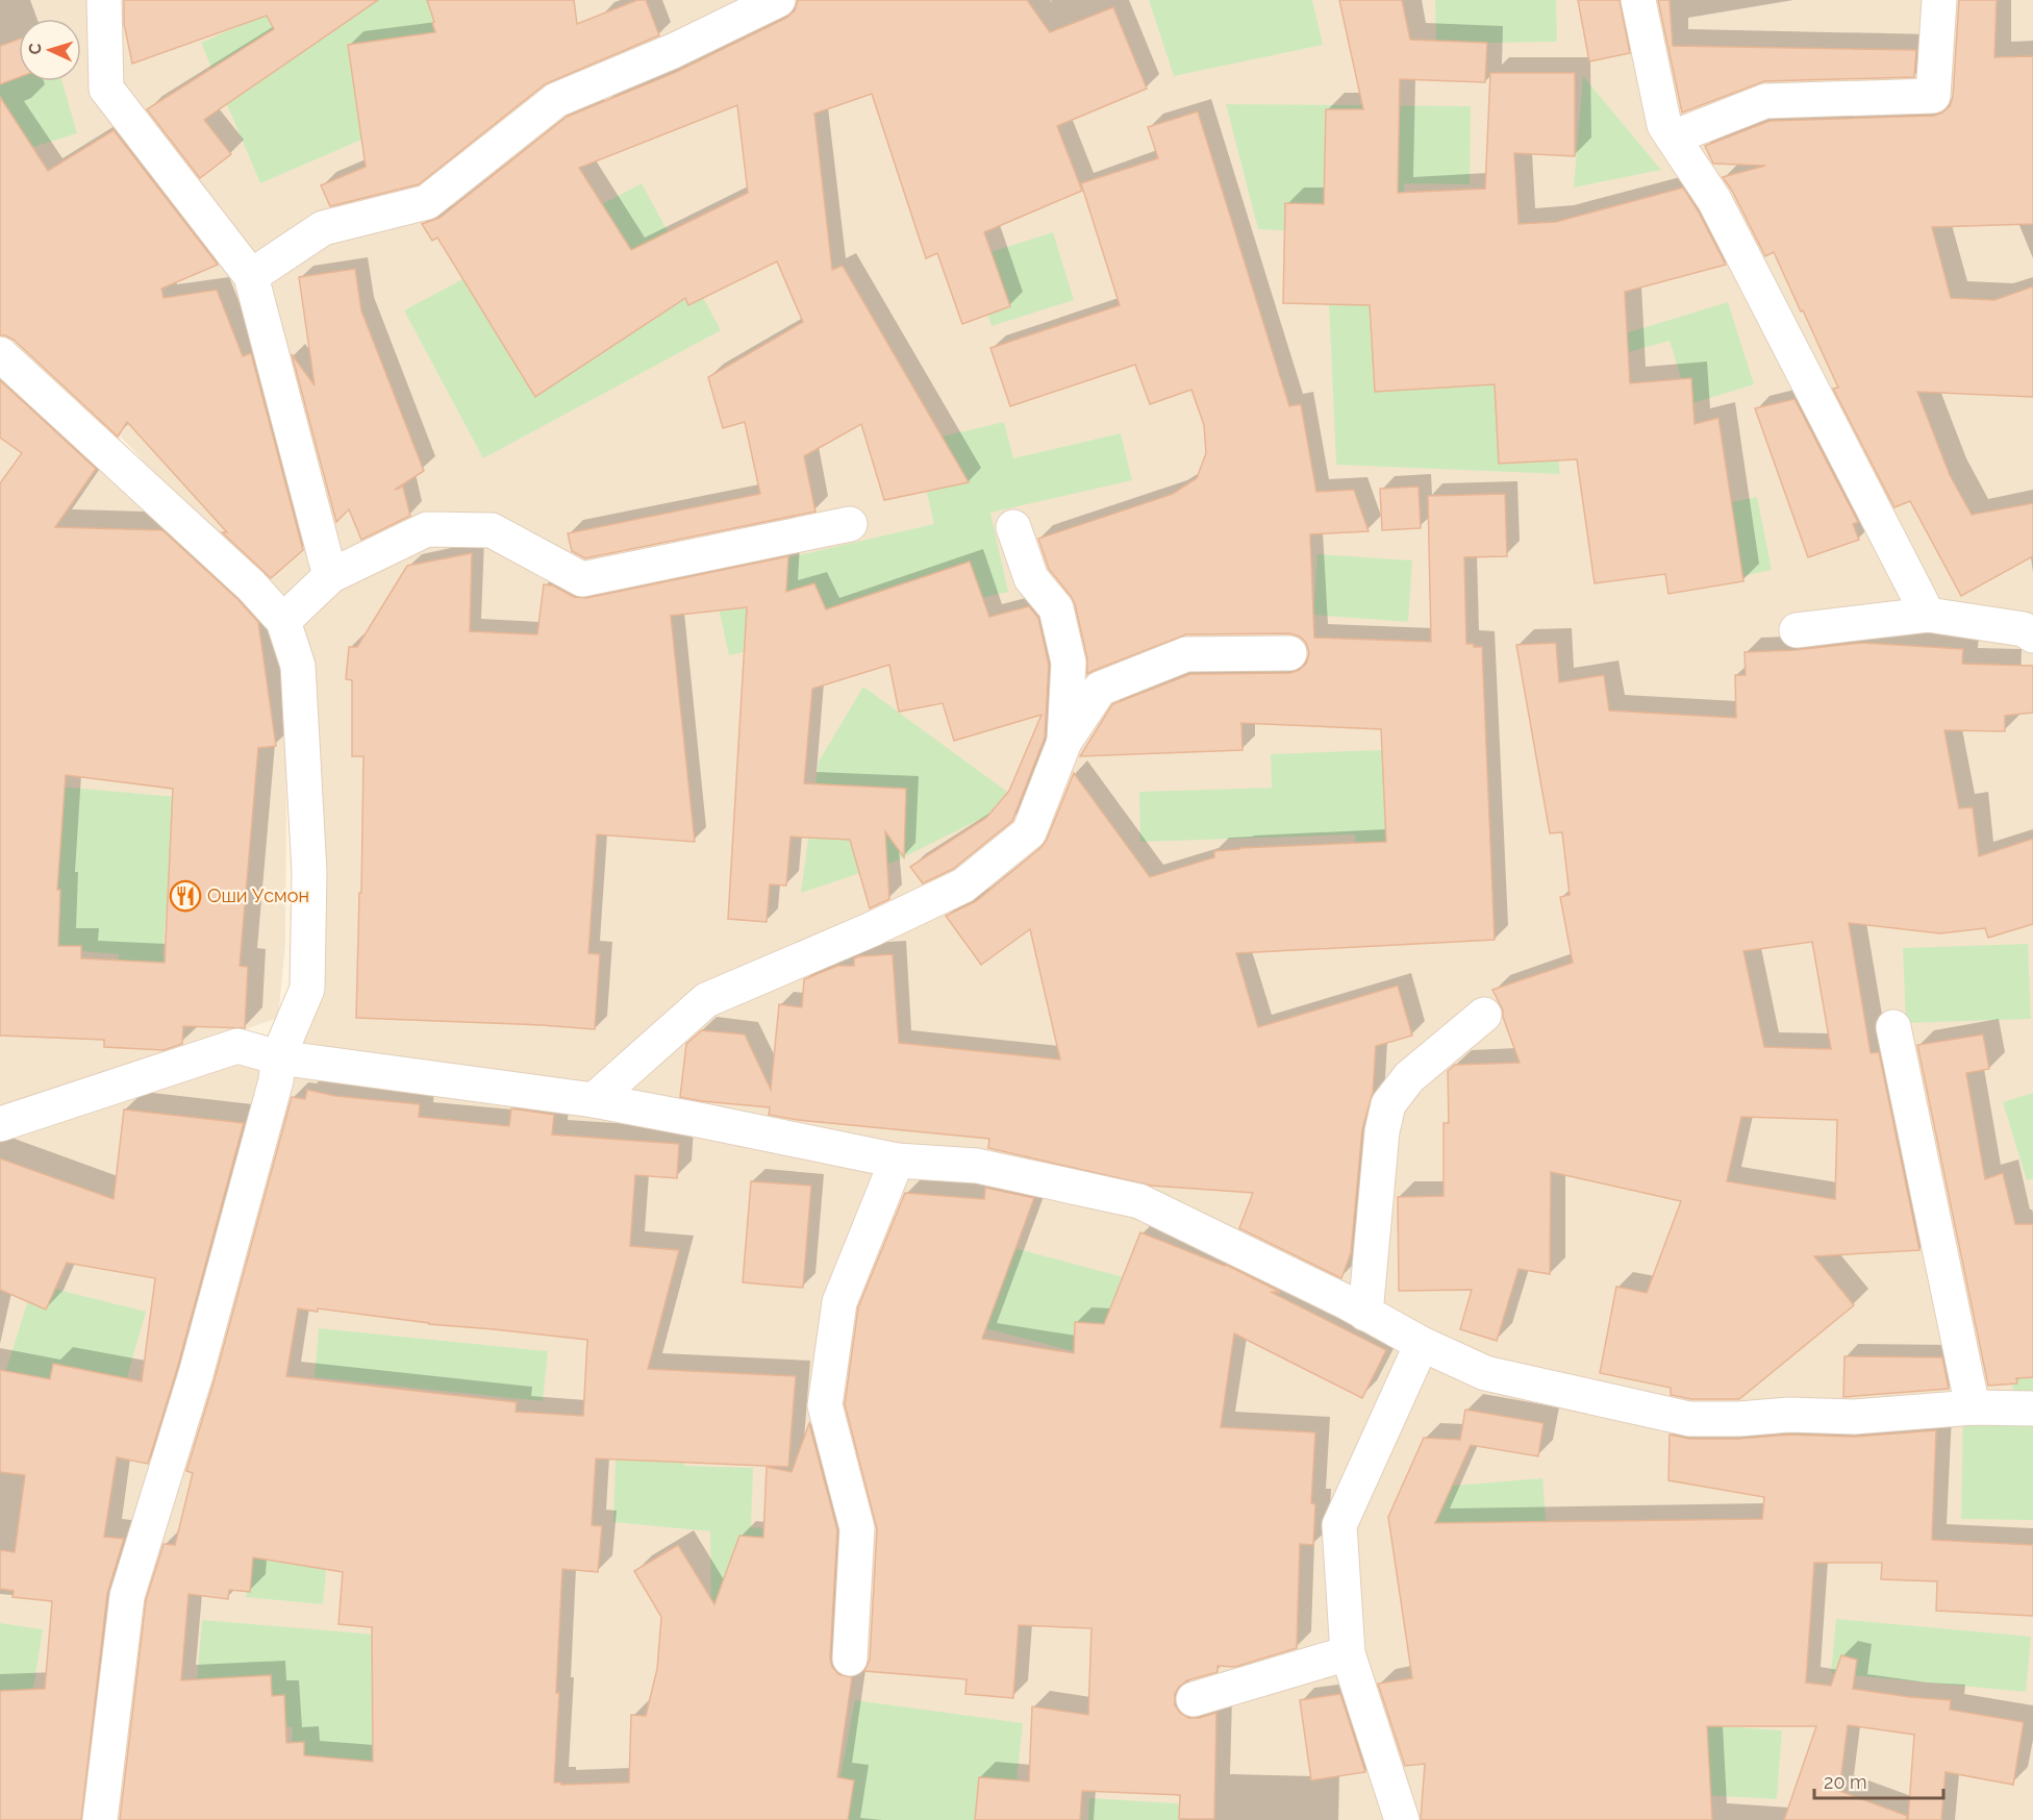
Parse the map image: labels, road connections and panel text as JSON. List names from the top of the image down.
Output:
{
  "places": {
    "restaurant": ["Оши Усмон"]
  },
  "scale_bar": "20 m",
  "north": "left"
}
